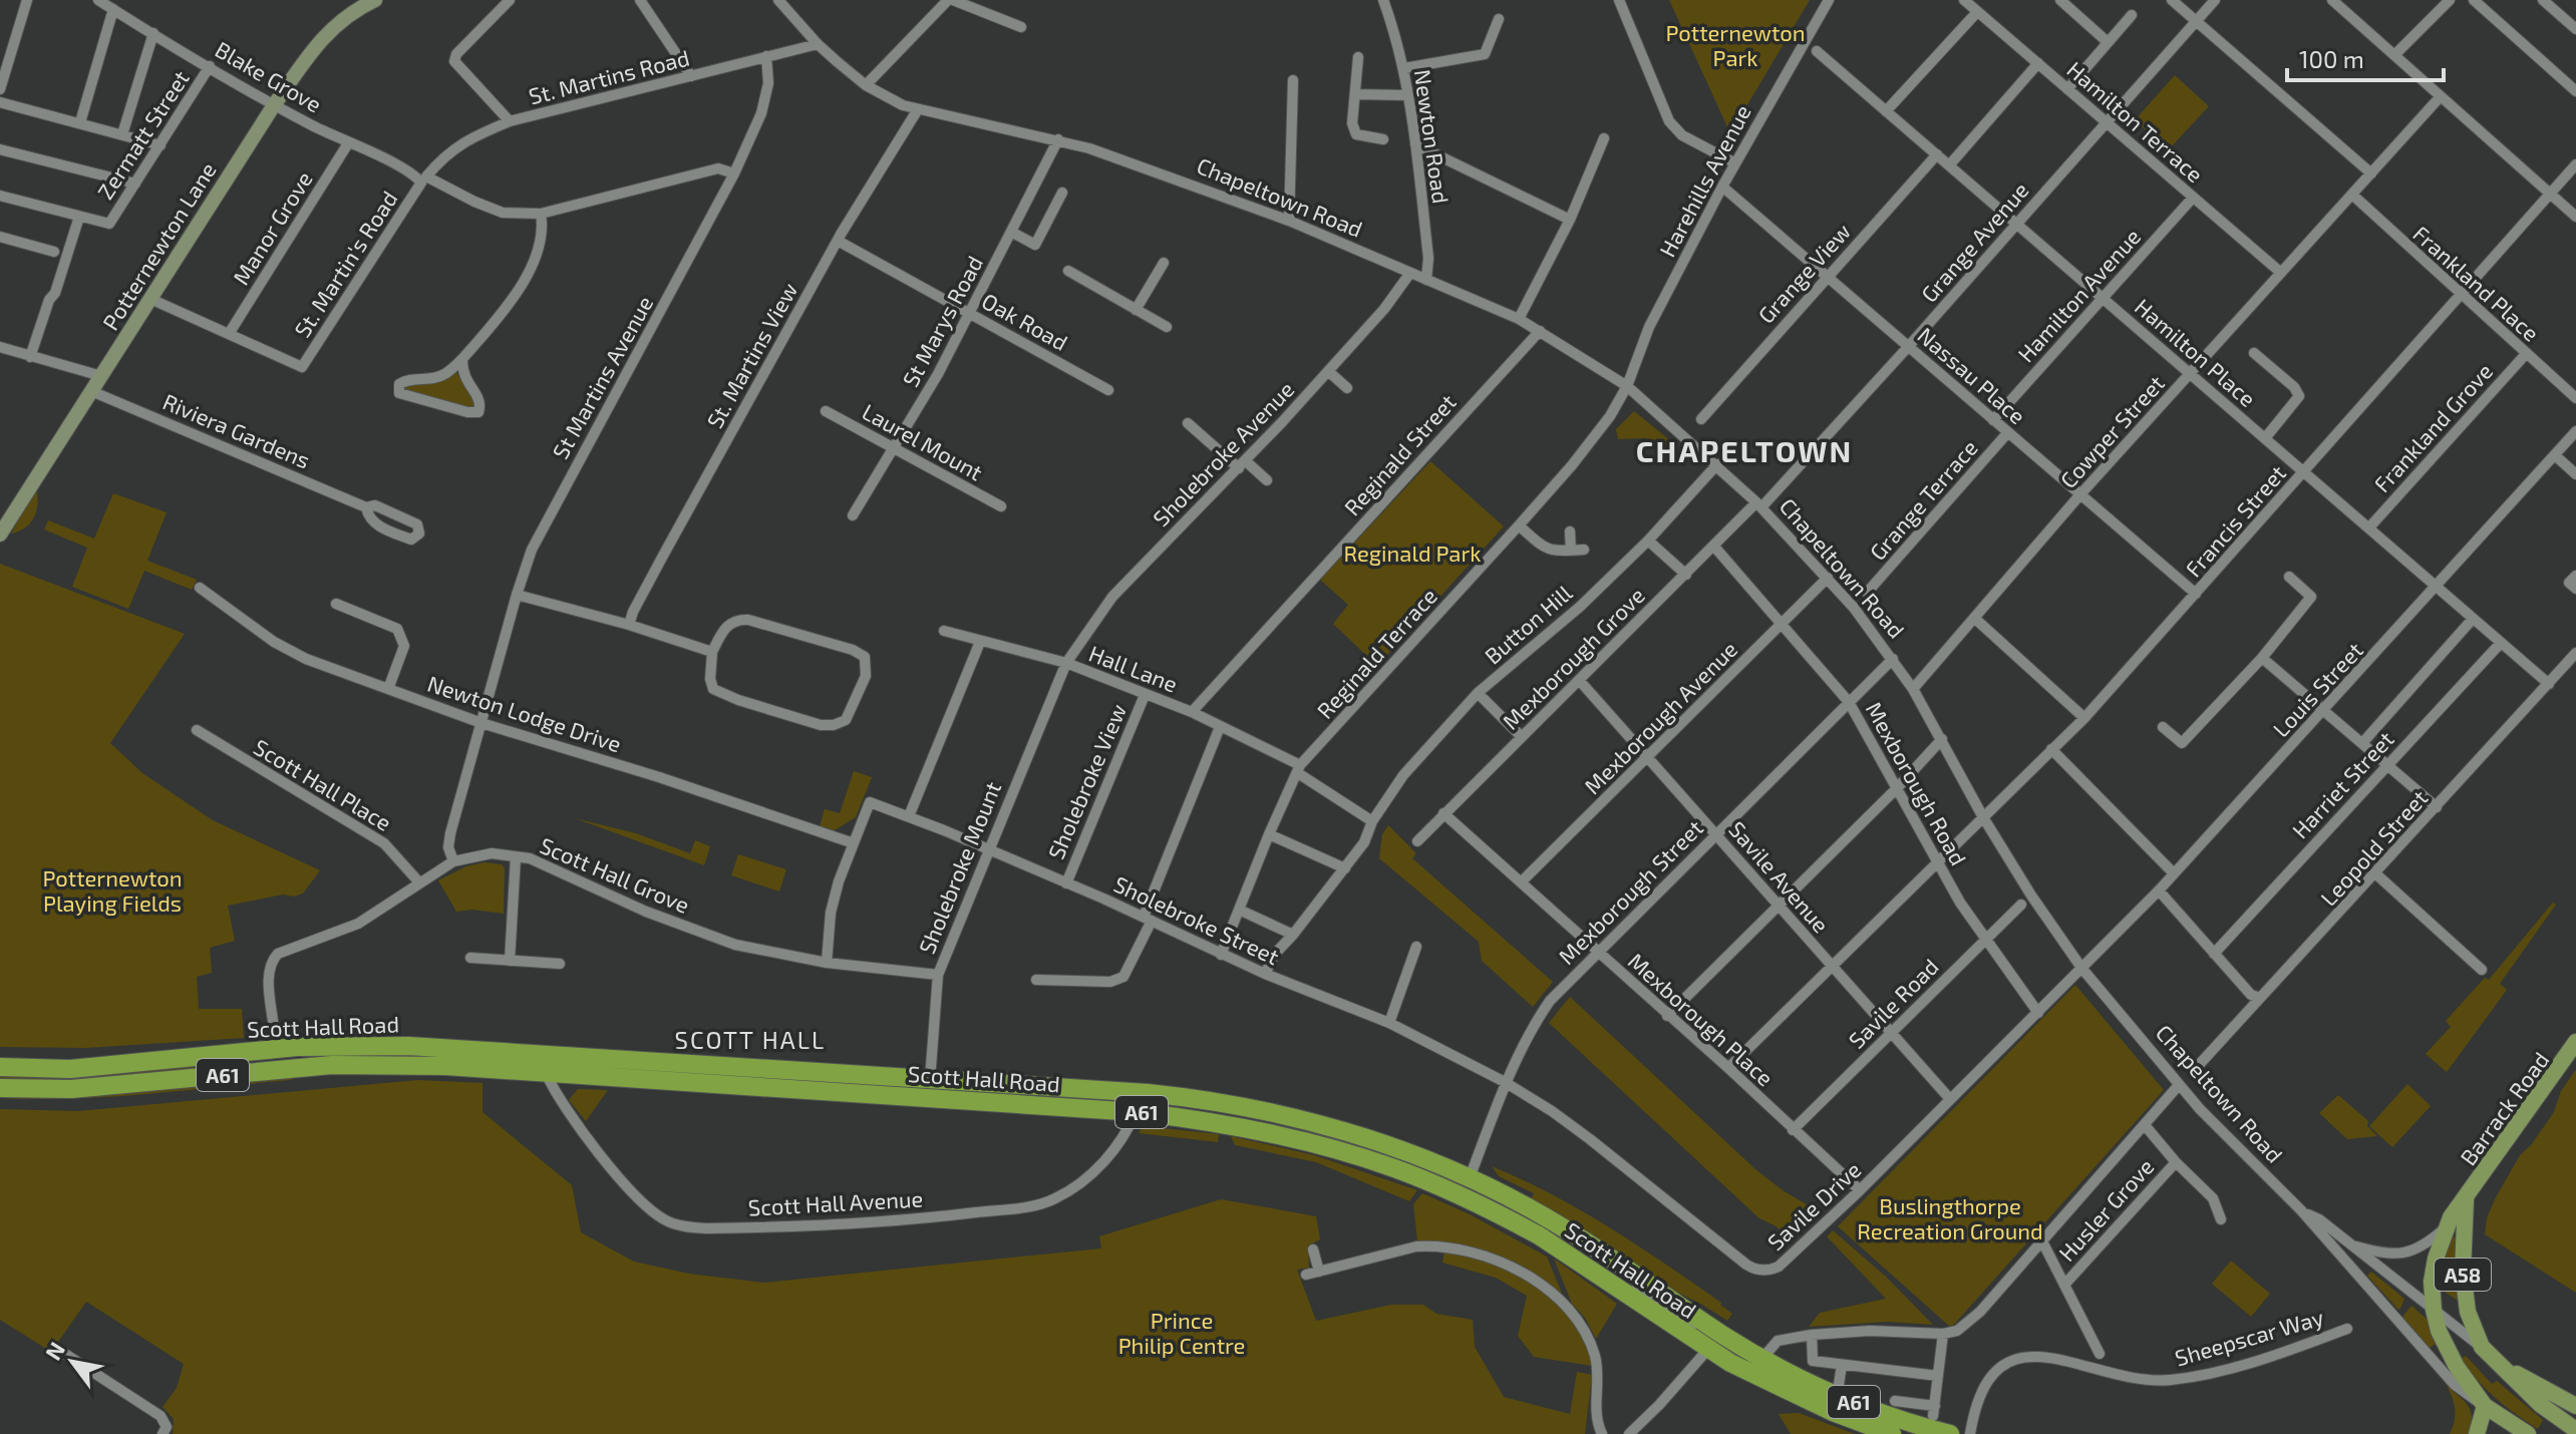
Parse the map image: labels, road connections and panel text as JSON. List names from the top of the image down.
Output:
{
  "streets": {
    "highway": ["Scott Hall Road", "A61"],
    "main road": [
      "Chapeltown Road",
      "Potternewton Lane",
      "Barrack Road",
      "A58"
    ],
    "street": [
      "Blake Grove",
      "St. Martins Road",
      "Hamilton Terrace",
      "Zermatt Street",
      "Newton Road",
      "Harehills Avenue",
      "Manor Grove",
      "Grange Avenue",
      "St. Martin's Road",
      "Grange View",
      "Frankland Place",
      "Hamilton Avenue",
      "St Marys Road",
      "Oak Road",
      "Hamilton Place",
      "St. Martins View",
      "Nassau Place",
      "St Martins Avenue",
      "Frankland Grove",
      "Riviera Gardens",
      "Cowper Street",
      "Laurel Mount",
      "Sholebroke Avenue",
      "Reginald Street",
      "Grange Terrace",
      "Francis Street",
      "Button Hill",
      "Reginald Terrace",
      "Mexborough Grove",
      "Hall Lane",
      "Louis Street",
      "Newton Lodge Drive",
      "Mexborough Avenue",
      "Sholebroke View",
      "Mexborough Road",
      "Scott Hall Place",
      "Harriet Street",
      "Leopold Street",
      "Sholebroke Mount",
      "Scott Hall Grove",
      "Savile Avenue",
      "Mexborough Street",
      "Sholebroke Street",
      "Savile Road",
      "Mexborough Place",
      "Scott Hall Avenue",
      "Savile Drive",
      "Husler Grove",
      "Sheepscar Way"
    ]
  },
  "crossings": [
    ["Blake Grove", "St. Martins Road"],
    ["Blake Grove", "Zermatt Street"],
    ["Blake Grove", "Manor Grove"],
    ["Blake Grove", "Potternewton Lane"],
    ["Blake Grove", "St. Martin's Road"],
    ["Blake Grove", "St Martins Avenue"],
    ["St. Martins Road", "Chapeltown Road"],
    ["St. Martins Road", "St. Martin's Road"],
    ["St. Martins Road", "St Martins Avenue"],
    ["Hamilton Terrace", "Grange Avenue"],
    ["Hamilton Terrace", "Hamilton Avenue"],
    ["Hamilton Terrace", "Cowper Street"],
    ["Newton Road", "Chapeltown Road"],
    ["Harehills Avenue", "Chapeltown Road"],
    ["Harehills Avenue", "Nassau Place"],
    ["Harehills Avenue", "Reginald Terrace"],
    ["Chapeltown Road", "Grange Avenue"],
    ["Chapeltown Road", "St Marys Road"],
    ["Chapeltown Road", "St. Martins View"],
    ["Chapeltown Road", "Cowper Street"],
    ["Chapeltown Road", "Sholebroke Avenue"],
    ["Chapeltown Road", "Reginald Street"],
    ["Chapeltown Road", "Francis Street"],
    ["Chapeltown Road", "Button Hill"],
    ["Chapeltown Road", "Reginald Terrace"],
    ["Chapeltown Road", "Mexborough Grove"],
    ["Chapeltown Road", "Louis Street"],
    ["Chapeltown Road", "Mexborough Avenue"],
    ["Chapeltown Road", "Mexborough Street"],
    ["Chapeltown Road", "Savile Road"],
    ["Chapeltown Road", "Barrack Road"],
    ["Chapeltown Road", "Savile Drive"],
    ["Chapeltown Road", "A58"],
    ["Manor Grove", "St. Martin's Road"],
    ["Grange Avenue", "Hamilton Place"],
    ["Grange Avenue", "Nassau Place"],
    ["Grange Avenue", "Mexborough Grove"],
    ["Potternewton Lane", "Riviera Gardens"],
    ["Grange View", "Hamilton Place"],
    ["Grange View", "Nassau Place"],
    ["Frankland Place", "Frankland Grove"],
    ["Frankland Place", "Cowper Street"],
    ["Frankland Place", "Francis Street"],
    ["Hamilton Avenue", "Hamilton Place"],
    ["Hamilton Avenue", "Nassau Place"],
    ["St Marys Road", "Oak Road"],
    ["St Marys Road", "Laurel Mount"],
    ["Oak Road", "St. Martins View"],
    ["Hamilton Place", "Frankland Grove"],
    ["Hamilton Place", "Cowper Street"],
    ["Hamilton Place", "Francis Street"],
    ["Hamilton Place", "Louis Street"],
    ["Hamilton Place", "Harriet Street"],
    ["Hamilton Place", "Leopold Street"],
    ["Nassau Place", "Cowper Street"],
    ["Nassau Place", "Grange Terrace"],
    ["Nassau Place", "Francis Street"],
    ["St Martins Avenue", "Newton Lodge Drive"],
    ["St Martins Avenue", "Scott Hall Grove"],
    ["Sholebroke Avenue", "Hall Lane"],
    ["Sholebroke Avenue", "Sholebroke Mount"],
    ["Reginald Street", "Hall Lane"],
    ["Francis Street", "Mexborough Road"],
    ["Francis Street", "Savile Avenue"],
    ["Francis Street", "Mexborough Place"],
    ["Button Hill", "Hall Lane"],
    ["Button Hill", "Sholebroke Street"],
    ["Reginald Terrace", "Hall Lane"],
    ["Reginald Terrace", "Sholebroke Street"],
    ["Mexborough Grove", "Mexborough Road"],
    ["Mexborough Grove", "Savile Avenue"],
    ["Mexborough Grove", "Mexborough Place"],
    ["Hall Lane", "Sholebroke View"],
    ["Hall Lane", "Sholebroke Mount"],
    ["Louis Street", "Savile Drive"],
    ["Newton Lodge Drive", "Sholebroke Street"],
    ["Mexborough Avenue", "Mexborough Road"],
    ["Mexborough Avenue", "Savile Avenue"],
    ["Mexborough Avenue", "Mexborough Place"],
    ["Sholebroke View", "Sholebroke Street"],
    ["Mexborough Road", "Mexborough Street"],
    ["Mexborough Road", "Savile Road"],
    ["Mexborough Road", "Savile Drive"],
    ["Scott Hall Place", "Scott Hall Grove"],
    ["Sholebroke Mount", "Scott Hall Grove"],
    ["Sholebroke Mount", "Sholebroke Street"],
    ["Sholebroke Mount", "Scott Hall Road"],
    ["Savile Avenue", "Mexborough Street"],
    ["Savile Avenue", "Savile Road"],
    ["Savile Avenue", "Savile Drive"],
    ["Mexborough Street", "Sholebroke Street"],
    ["Mexborough Street", "Mexborough Place"],
    ["Mexborough Street", "Scott Hall Road"],
    ["Mexborough Street", "Savile Drive"],
    ["Sholebroke Street", "Savile Drive"],
    ["Savile Road", "Mexborough Place"],
    ["Mexborough Place", "Savile Drive"],
    ["Scott Hall Road", "Scott Hall Avenue"],
    ["Barrack Road", "A58"]
  ],
  "districts": ["CHAPELTOWN", "SCOTT HALL"],
  "parks": [
    "Potternewton Park",
    "Reginald Park",
    "Potternewton Playing Fields",
    "Buslingthorpe Recreation Ground",
    "Prince Philip Centre"
  ],
  "scale_bar": "100 m",
  "north": "top left"
}
